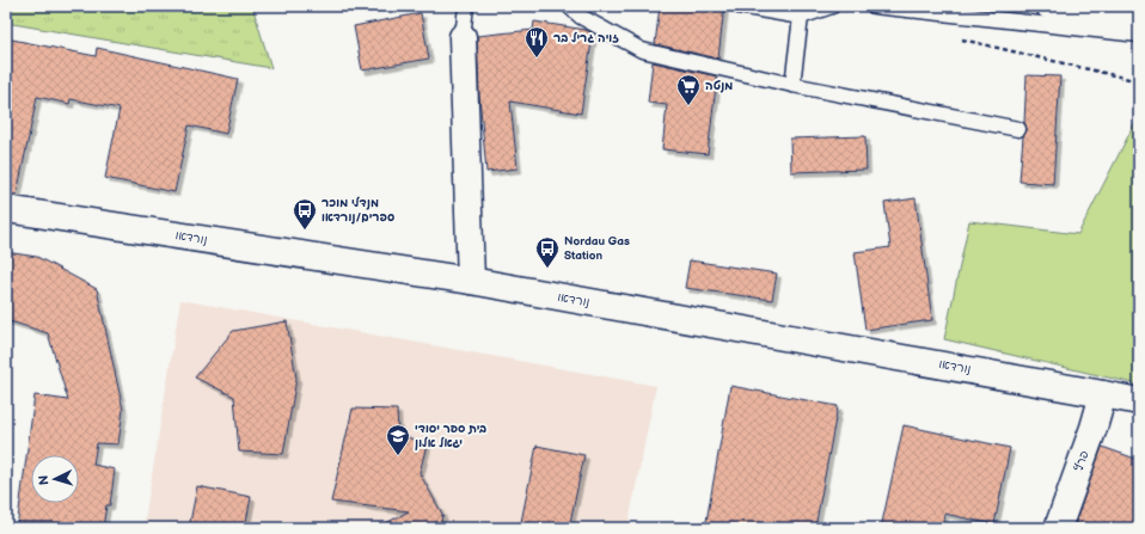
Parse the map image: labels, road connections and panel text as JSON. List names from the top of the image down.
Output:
{
  "streets": {
    "main road": ["נורדאו", "פרץ"]
  },
  "crossings": [
    ["נורדאו", "פרץ"]
  ],
  "places": {
    "restaurant": ["זויה גריל בר"],
    "supermarket": ["מנטה"],
    "bus stop": ["מנדלי מוכר ספרים/נורדאו", "Nordau Gas Station"],
    "school or university": ["בית ספר יסודי יגאל אלון"]
  },
  "north": "left"
}
